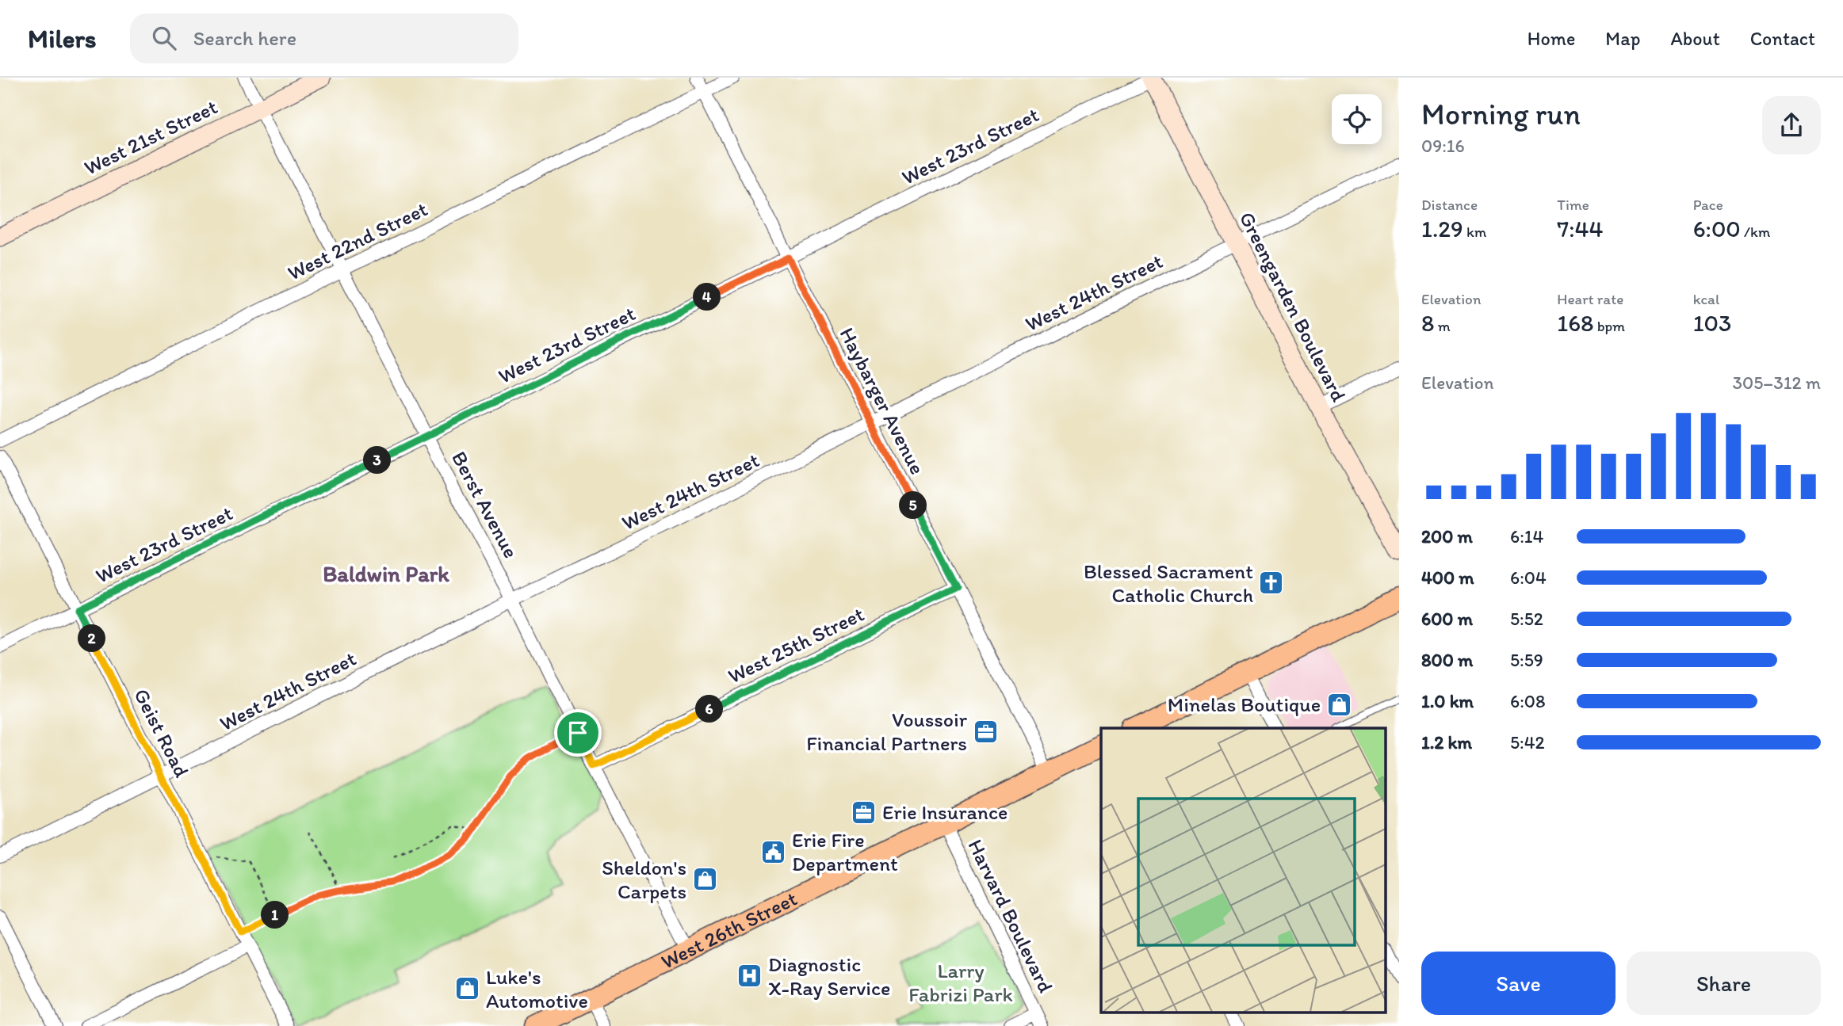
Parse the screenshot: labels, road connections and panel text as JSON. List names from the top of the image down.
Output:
{
  "streets": {
    "main road": ["West 26th Street"],
    "street": [
      "West 21st Street",
      "West 23rd Street",
      "West 22nd Street",
      "West 24th Street",
      "Greengarden Boulevard",
      "Haybarger Avenue",
      "Berst Avenue",
      "West 25th Street",
      "Geist Road",
      "Harvard Boulevard"
    ]
  },
  "crossings": [
    ["West 21st Street", "Berst Avenue"],
    ["West 23rd Street", "Greengarden Boulevard"],
    ["West 23rd Street", "Haybarger Avenue"],
    ["West 23rd Street", "Berst Avenue"],
    ["West 23rd Street", "Geist Road"],
    ["West 22nd Street", "Haybarger Avenue"],
    ["West 22nd Street", "Berst Avenue"],
    ["West 24th Street", "Greengarden Boulevard"],
    ["West 24th Street", "Haybarger Avenue"],
    ["West 24th Street", "Berst Avenue"],
    ["West 24th Street", "Geist Road"],
    ["Haybarger Avenue", "West 25th Street"],
    ["Haybarger Avenue", "West 26th Street"],
    ["Berst Avenue", "West 25th Street"],
    ["Berst Avenue", "West 26th Street"],
    ["Harvard Boulevard", "West 26th Street"]
  ],
  "districts": ["Baldwin Park"],
  "parks": ["Larry Fabrizi Park"],
  "places": {
    "church": ["Blessed Sacrament Catholic Church"],
    "shop": ["Minelas Boutique", "Sheldon's Carpets", "Luke's Automotive"],
    "office": ["Voussoir Financial Partners", "Erie Insurance"],
    "public building": ["Erie Fire Department"],
    "hospital": ["Diagnostic X-Ray Service"]
  },
  "page": {
    "header": "Milers",
    "search": "Search here",
    "nav": [
      "Home",
      "Map",
      "About",
      "Contact"
    ],
    "heading": ["Morning run", "09:16"],
    "stats": [
      ["Distance", "1.29 km"],
      ["Time", "7:44"],
      ["Pace", "6:00 /km"],
      ["Elevation", "8 m"],
      ["Heart rate", "168 bpm"],
      ["kcal", "103"]
    ],
    "pins": [
      "4",
      "3",
      "5",
      "2",
      "6",
      "1"
    ],
    "chart": ["Elevation", "305–312 m"],
    "list": [
      {
        "name": "200 m",
        "note": "6:14"
      },
      {
        "name": "400 m",
        "note": "6:04"
      },
      {
        "name": "600 m",
        "note": "5:52"
      },
      {
        "name": "800 m",
        "note": "5:59"
      },
      {
        "name": "1.0 km",
        "note": "6:08"
      },
      {
        "name": "1.2 km",
        "note": "5:42"
      }
    ],
    "buttons": ["Save", "Share"]
  }
}
